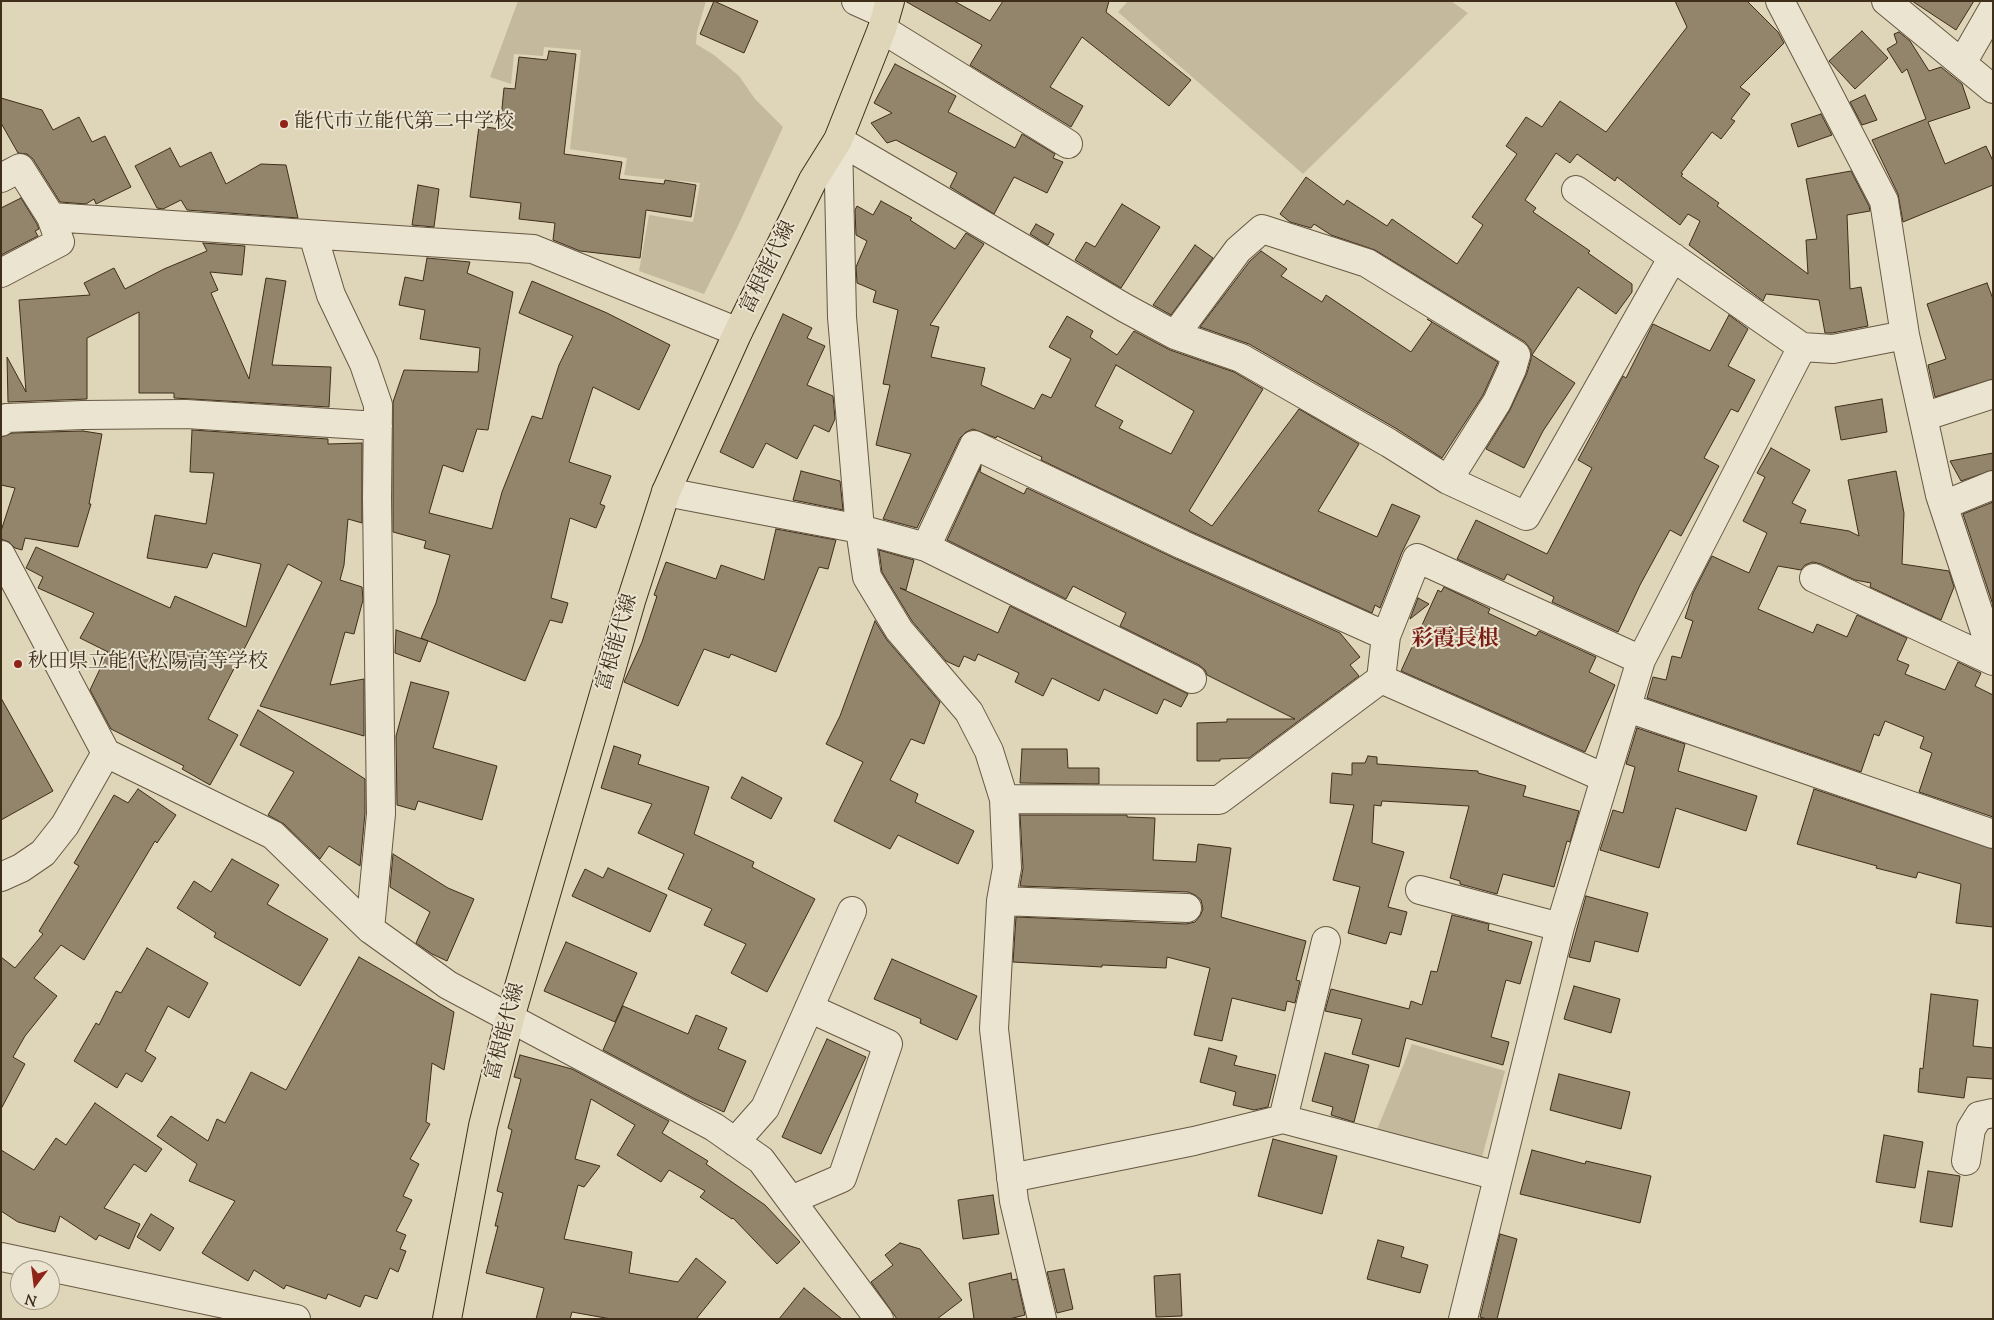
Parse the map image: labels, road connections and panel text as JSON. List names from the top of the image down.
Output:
{
  "streets": {
    "main road": ["富根能代線"]
  },
  "districts": ["彩霞長根"],
  "places": ["能代市立能代第二中学校", "秋田県立能代松陽高等学校"],
  "north": "bottom"
}
